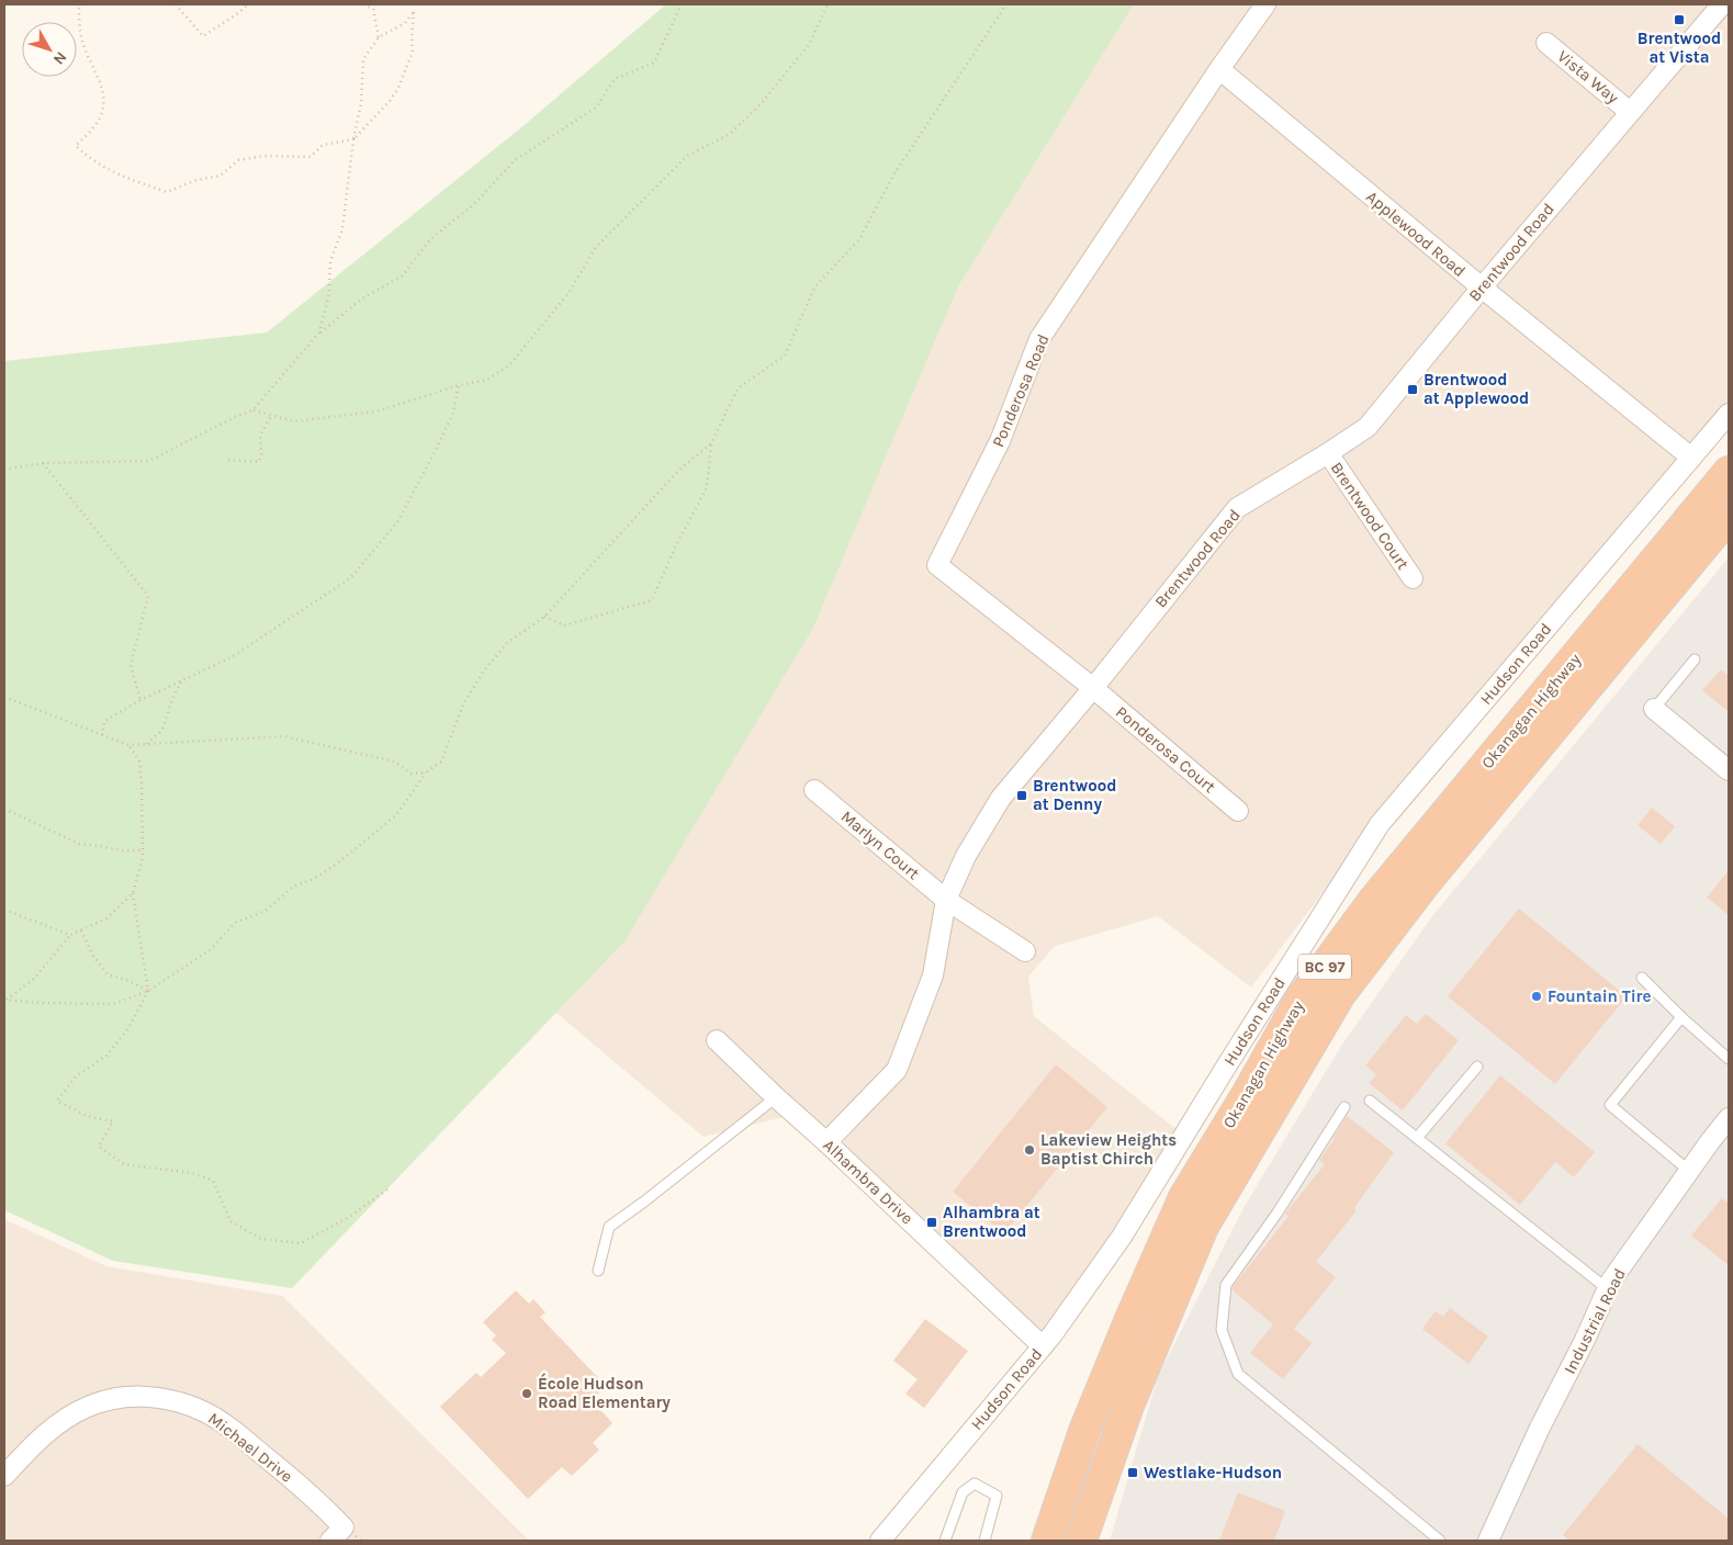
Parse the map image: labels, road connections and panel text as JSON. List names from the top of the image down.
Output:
{
  "streets": {
    "highway": ["Okanagan Highway", "BC 97"],
    "street": [
      "Vista Way",
      "Applewood Road",
      "Brentwood Road",
      "Ponderosa Road",
      "Brentwood Court",
      "Hudson Road",
      "Ponderosa Court",
      "Marlyn Court",
      "Alhambra Drive",
      "Industrial Road",
      "Michael Drive"
    ]
  },
  "crossings": [
    ["Vista Way", "Brentwood Road"],
    ["Applewood Road", "Brentwood Road"],
    ["Applewood Road", "Ponderosa Road"],
    ["Applewood Road", "Hudson Road"],
    ["Brentwood Road", "Ponderosa Road"],
    ["Brentwood Road", "Brentwood Court"],
    ["Brentwood Road", "Ponderosa Court"],
    ["Brentwood Road", "Marlyn Court"],
    ["Brentwood Road", "Alhambra Drive"],
    ["Ponderosa Road", "Ponderosa Court"],
    ["Hudson Road", "Alhambra Drive"]
  ],
  "places": {
    "transit": [
      "Brentwood at Vista",
      "Brentwood at Applewood",
      "Brentwood at Denny",
      "Alhambra at Brentwood",
      "Westlake-Hudson"
    ],
    "other": ["Fountain Tire", "Lakeview Heights Baptist Chirch", "École Hudson Road Elementary"]
  },
  "north": "bottom right"
}
